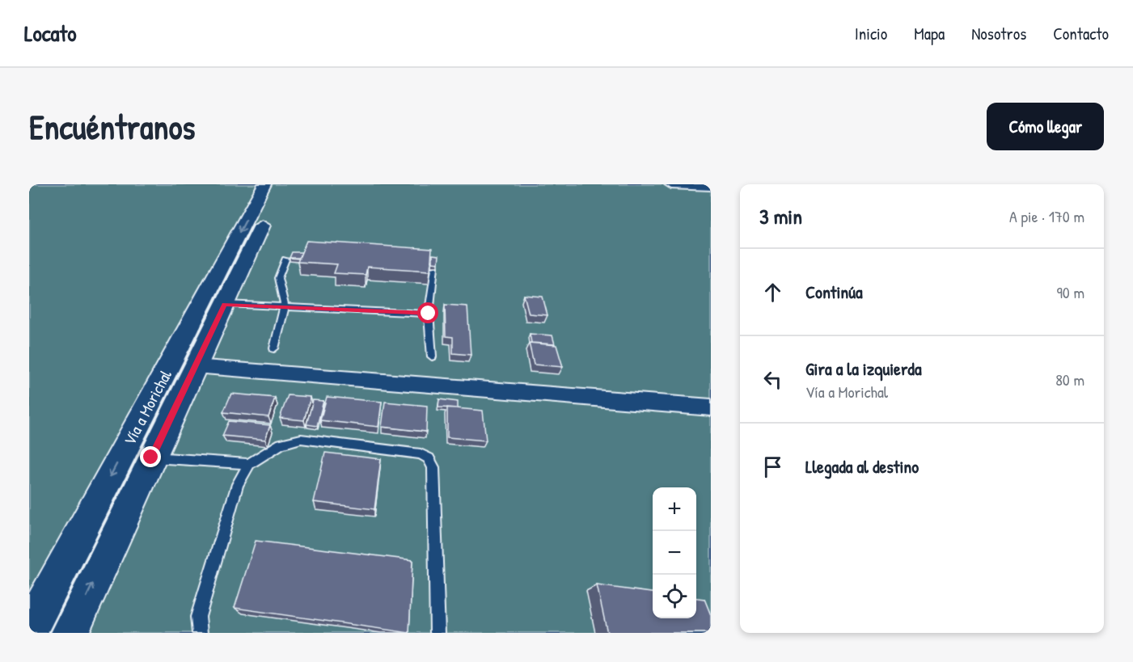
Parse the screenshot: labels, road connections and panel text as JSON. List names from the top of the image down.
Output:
{
  "streets": {
    "street": ["Vía a Morichal"]
  },
  "page": {
    "header": "Locato",
    "nav": [
      "Inicio",
      "Mapa",
      "Nosotros",
      "Contacto"
    ],
    "buttons": "Cómo llegar",
    "title": "Encuéntranos",
    "heading": ["3 min", "A pie · 170 m"],
    "list": [
      ["Continúa", "90 m"],
      ["Gira a la izquierda", "Vía a Morichal", "80 m"],
      "Llegada al destino"
    ],
    "map_buttons": ["+", "−"]
  }
}
